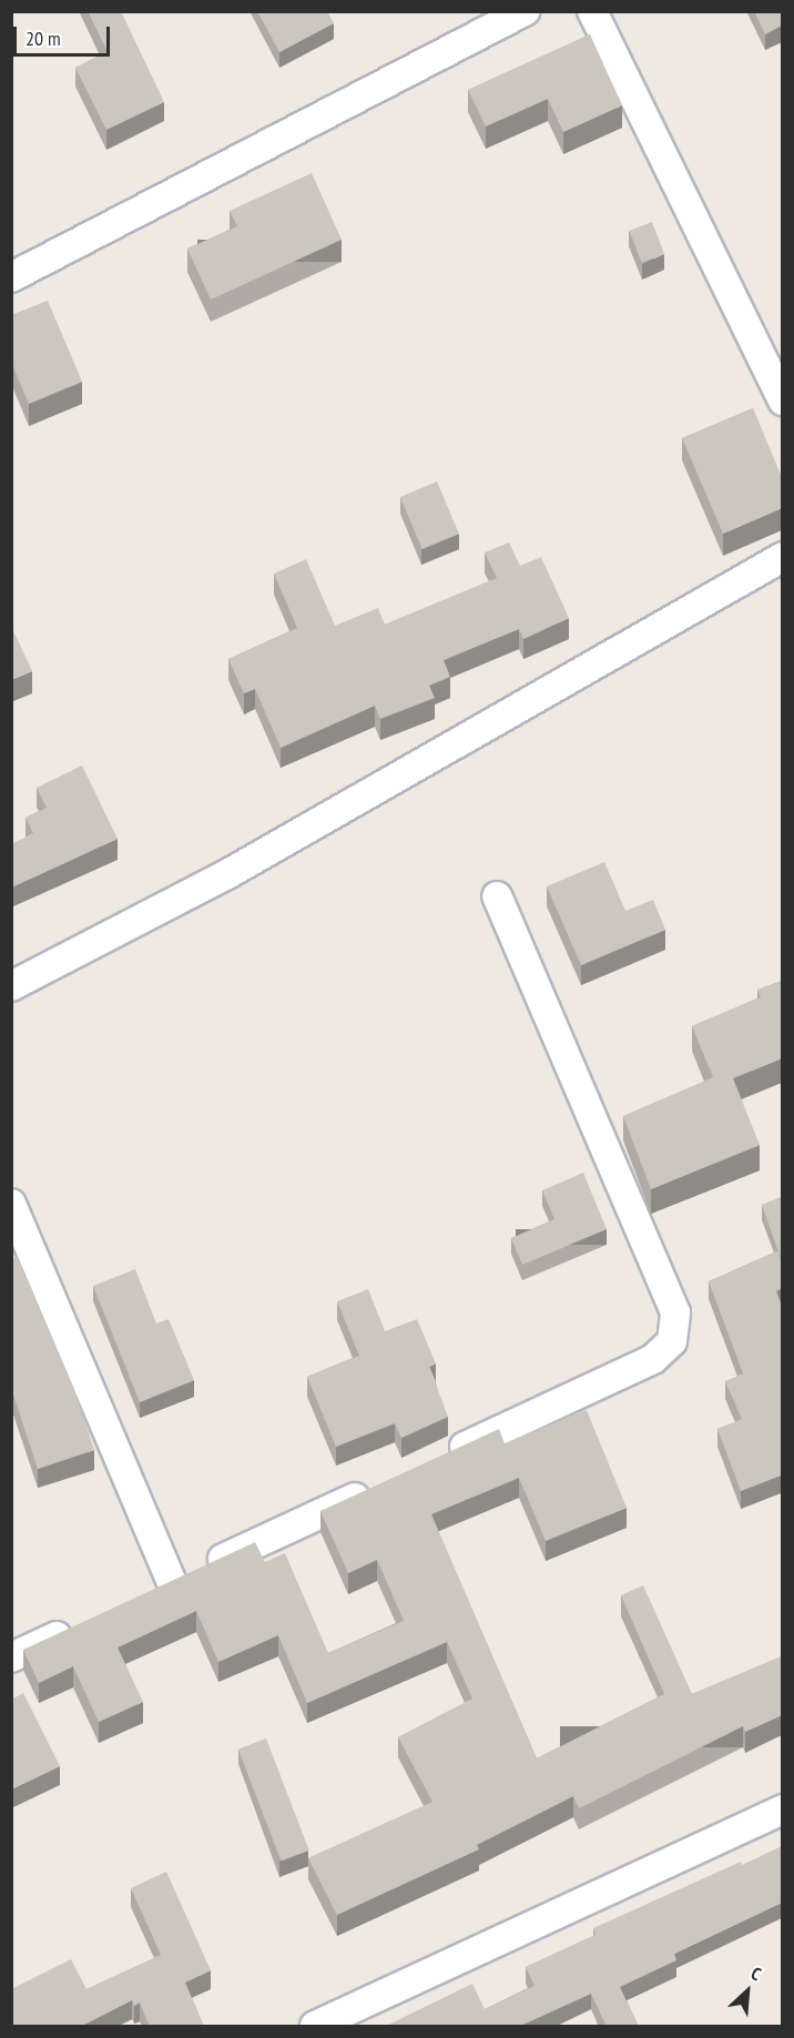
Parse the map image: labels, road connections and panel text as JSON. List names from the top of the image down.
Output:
{
  "scale_bar": "20 m",
  "north": "top right"
}
